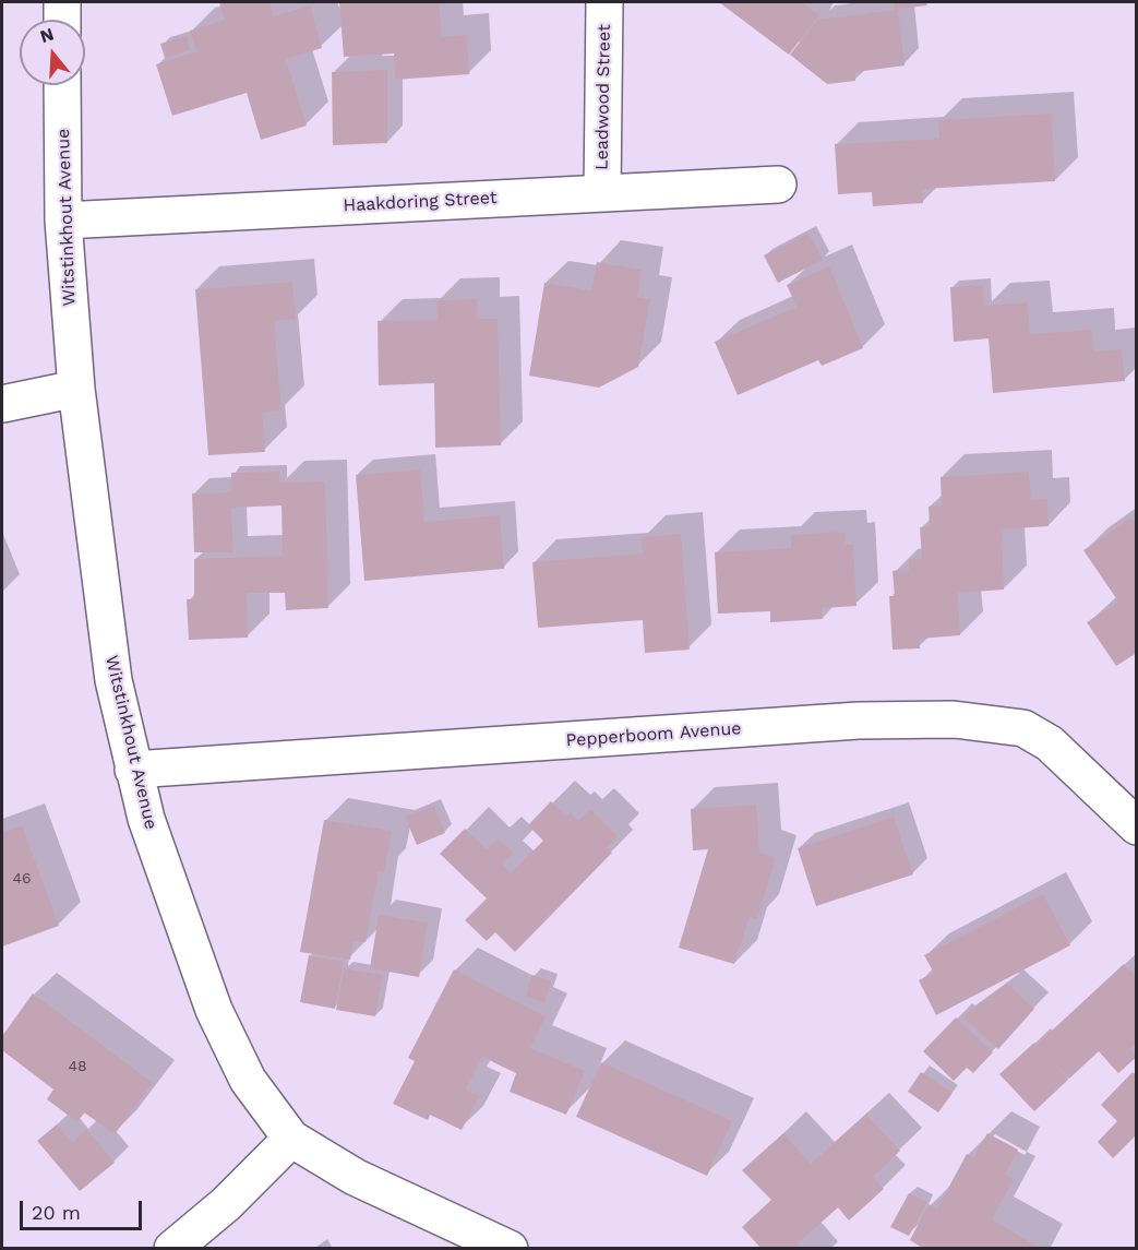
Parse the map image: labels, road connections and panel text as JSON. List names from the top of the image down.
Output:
{
  "streets": {
    "street": [
      "Leadwood Street",
      "Haakdoring Street",
      "Witstinkhout Avenue",
      "Pepperboom Avenue"
    ]
  },
  "crossings": [
    ["Leadwood Street", "Haakdoring Street"],
    ["Haakdoring Street", "Witstinkhout Avenue"],
    ["Witstinkhout Avenue", "Pepperboom Avenue"]
  ],
  "house_numbers": ["46", "48"],
  "scale_bar": "20 m",
  "north": "top"
}
